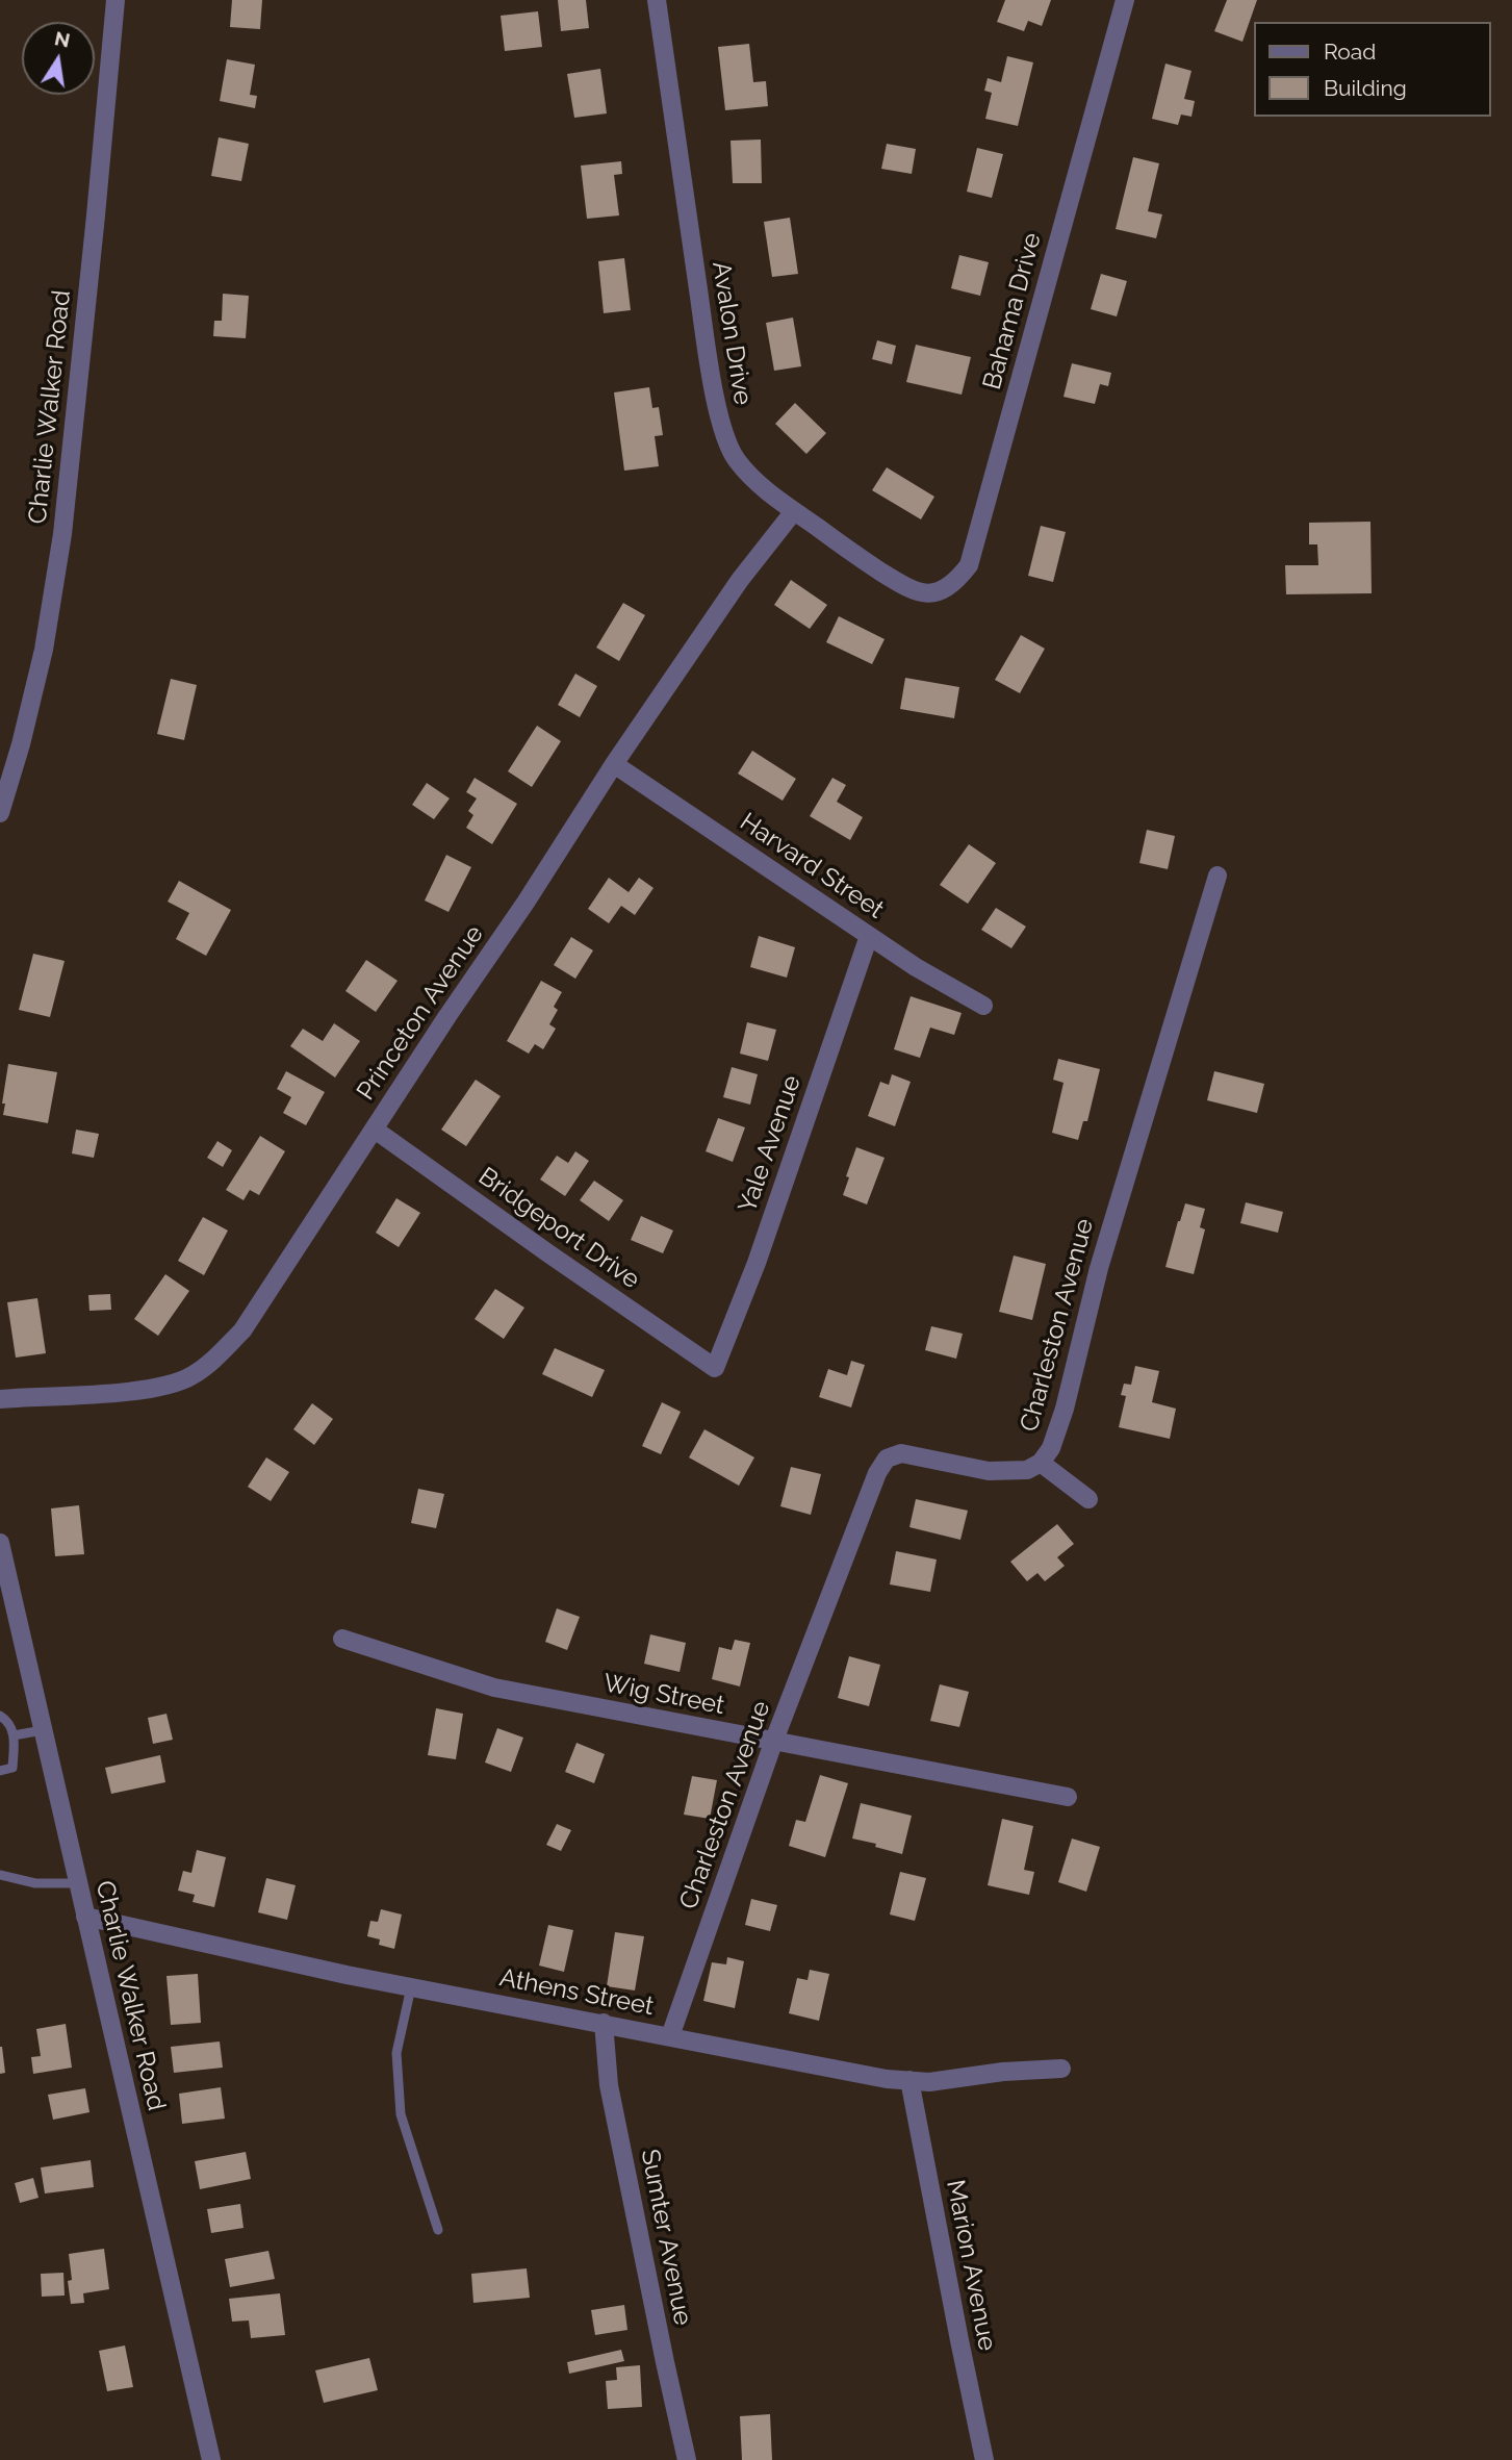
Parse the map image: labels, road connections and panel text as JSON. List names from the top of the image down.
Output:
{
  "streets": {
    "street": [
      "Bahama Drive",
      "Avalon Drive",
      "Charlie Walker Road",
      "Harvard Street",
      "Princeton Avenue",
      "Yale Avenue",
      "Bridgeport Drive",
      "Charleston Avenue",
      "Wig Street",
      "Athens Street",
      "Sumter Avenue",
      "Marion Avenue"
    ]
  },
  "crossings": [
    ["Bahama Drive", "Avalon Drive"],
    ["Avalon Drive", "Princeton Avenue"],
    ["Charlie Walker Road", "Athens Street"],
    ["Harvard Street", "Princeton Avenue"],
    ["Harvard Street", "Yale Avenue"],
    ["Princeton Avenue", "Bridgeport Drive"],
    ["Yale Avenue", "Bridgeport Drive"],
    ["Charleston Avenue", "Wig Street"],
    ["Charleston Avenue", "Athens Street"],
    ["Athens Street", "Sumter Avenue"],
    ["Athens Street", "Marion Avenue"]
  ],
  "legend": ["Road", "Building"],
  "north": "top"
}
